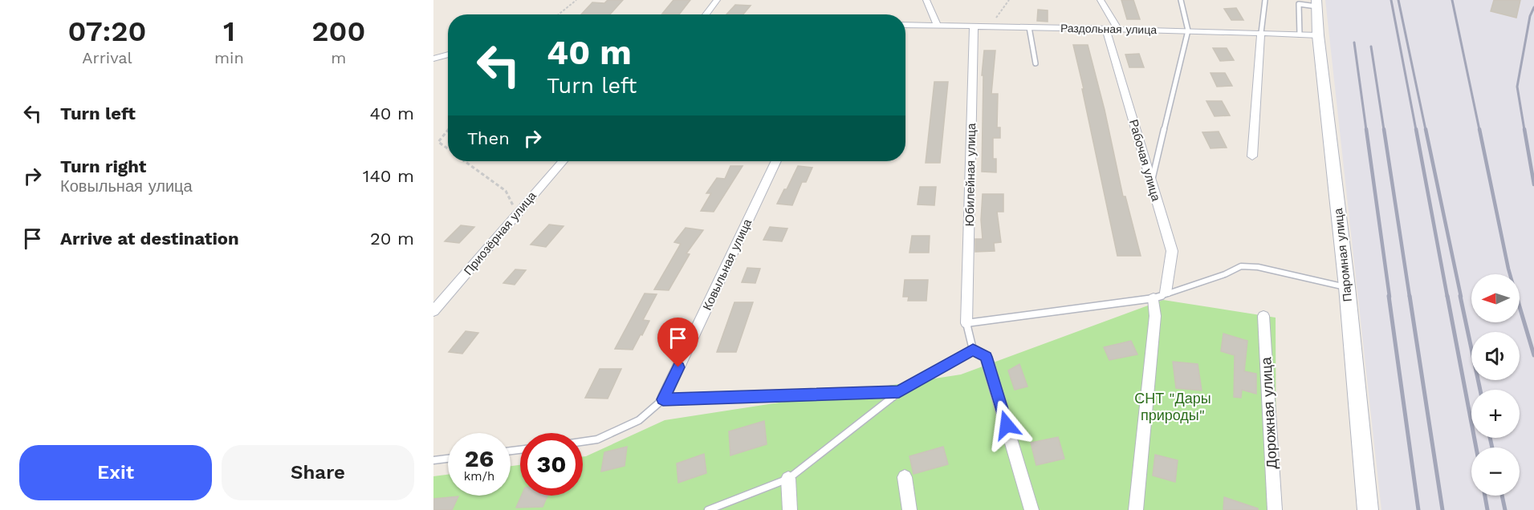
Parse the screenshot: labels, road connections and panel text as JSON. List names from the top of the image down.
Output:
{
  "streets": {
    "street": [
      "Раздольная улица",
      "Рабочая улица",
      "Юбилейная улица",
      "Приозёрная улица",
      "Паромная улица",
      "Ковыльная улица",
      "Дорожная улица"
    ]
  },
  "crossings": [
    ["Раздольная улица", "Рабочая улица"],
    ["Раздольная улица", "Юбилейная улица"],
    ["Раздольная улица", "Паромная улица"]
  ],
  "parks": ["СНТ \"Дары природы\""],
  "north": "left",
  "page": {
    "eta": [
      "07:20",
      "Arrival",
      "1",
      "min",
      "200",
      "m"
    ],
    "turn": ["40 m", "Turn left"],
    "list": [
      {
        "name": "Turn left",
        "value": "40 m"
      },
      {
        "name": "Turn right",
        "note": "Ковыльная улица",
        "value": "140 m"
      },
      {
        "name": "Arrive at destination",
        "value": "20 m"
      }
    ],
    "then": "Then",
    "map_buttons": ["+", "−"],
    "speed": "26 km/h",
    "limit": "30",
    "buttons": ["Exit", "Share"]
  }
}
